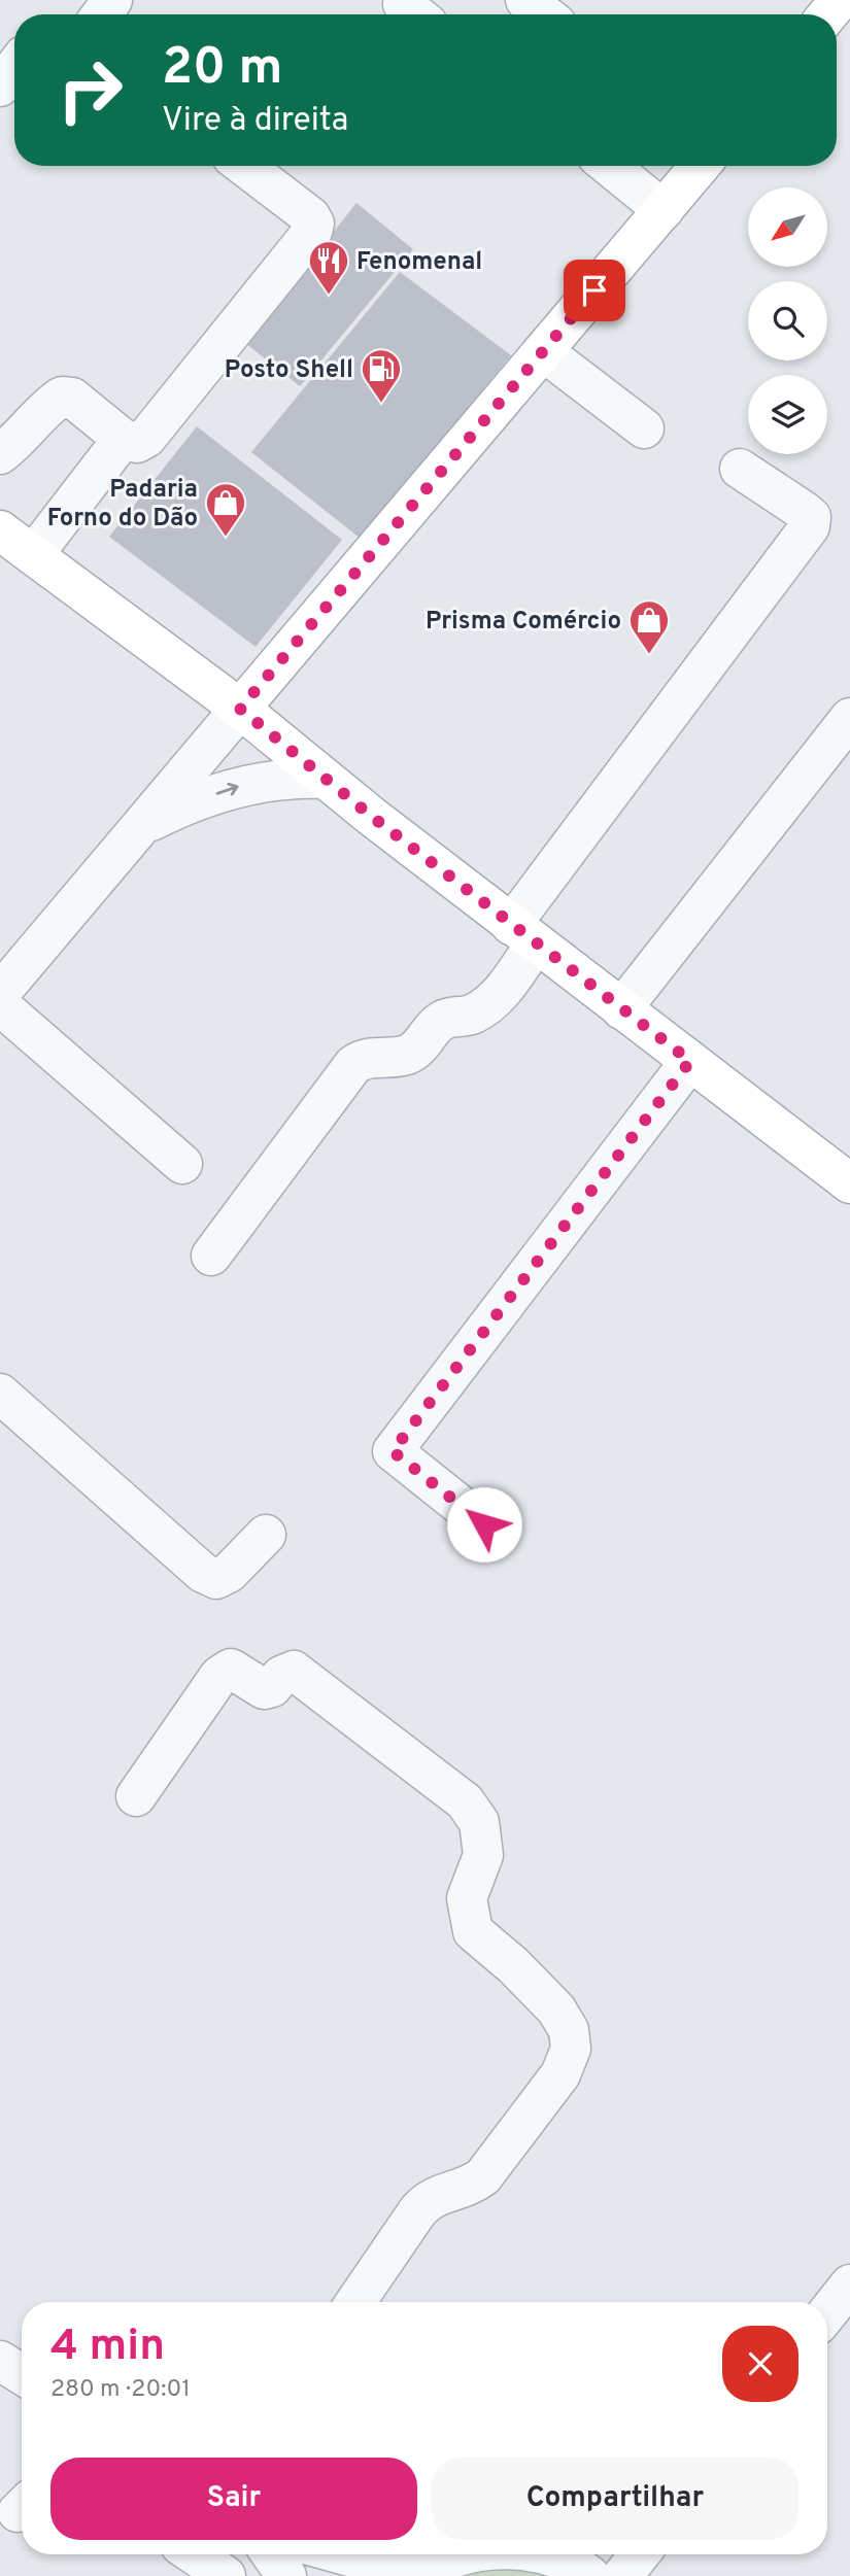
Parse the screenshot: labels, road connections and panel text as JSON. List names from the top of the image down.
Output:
{
  "places": {
    "restaurant": ["Fenomenal"],
    "fuel station": ["Posto Shell"],
    "shop": ["Padaria Forno do Dão", "Prisma Comércio"]
  },
  "north": "bottom left",
  "page": {
    "turn": ["20 m", "Vire à direita"],
    "heading": ["4 min", "280 m · 20:01"],
    "buttons": ["Sair", "Compartilhar"]
  }
}
